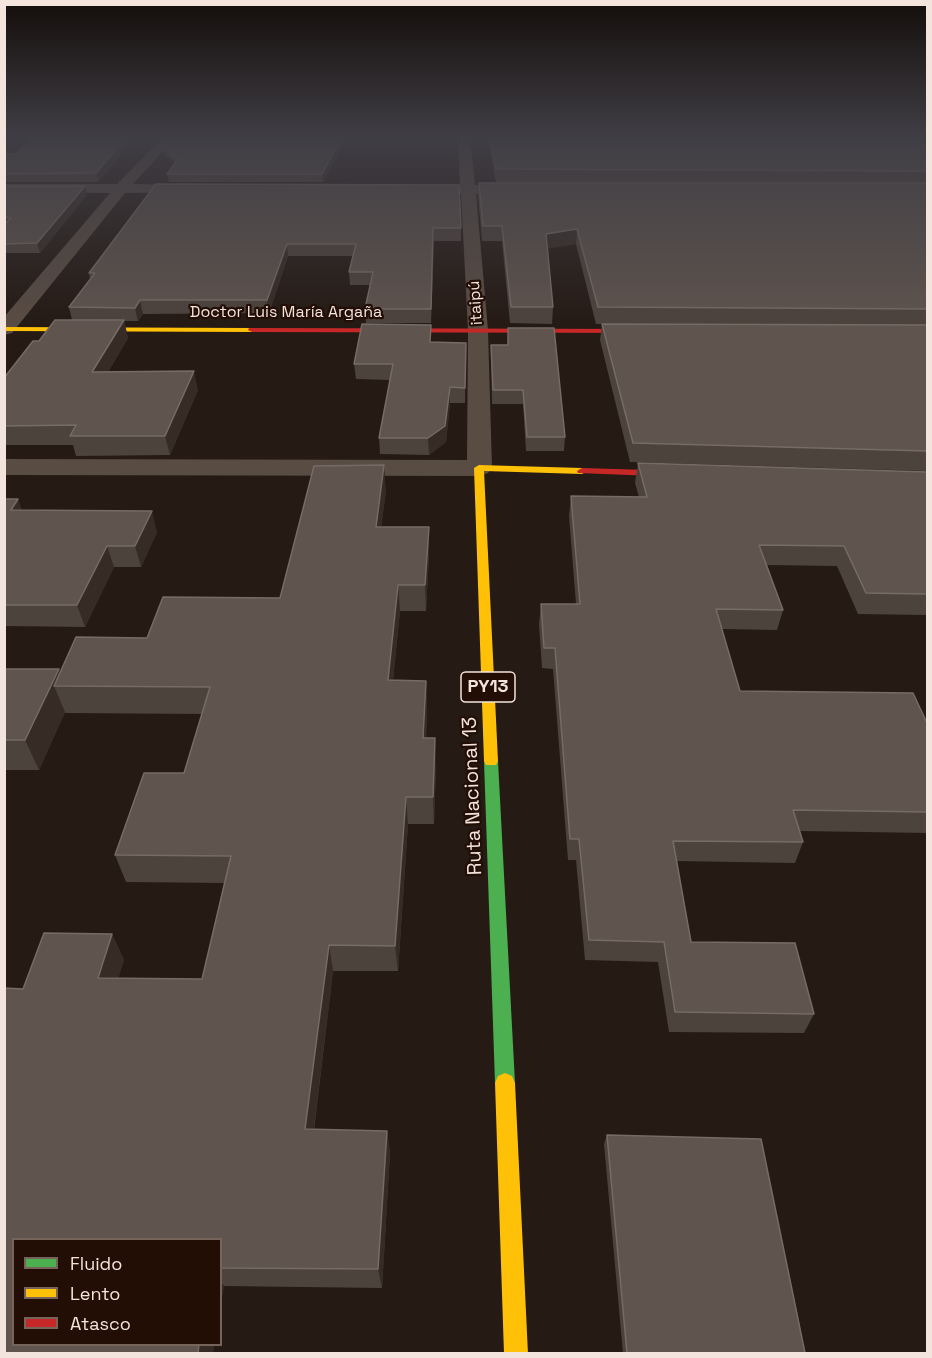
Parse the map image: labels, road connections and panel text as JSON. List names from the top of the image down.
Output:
{
  "streets": {
    "main road": ["Doctor Luis María Argaña", "PY13", "Ruta Nacional 13"],
    "street": ["itaipú"]
  },
  "crossings": [
    ["itaipú", "Doctor Luis María Argaña"],
    ["itaipú", "Ruta Nacional 13"]
  ],
  "legend": ["Fluido", "Lento", "Atasco"]
}
